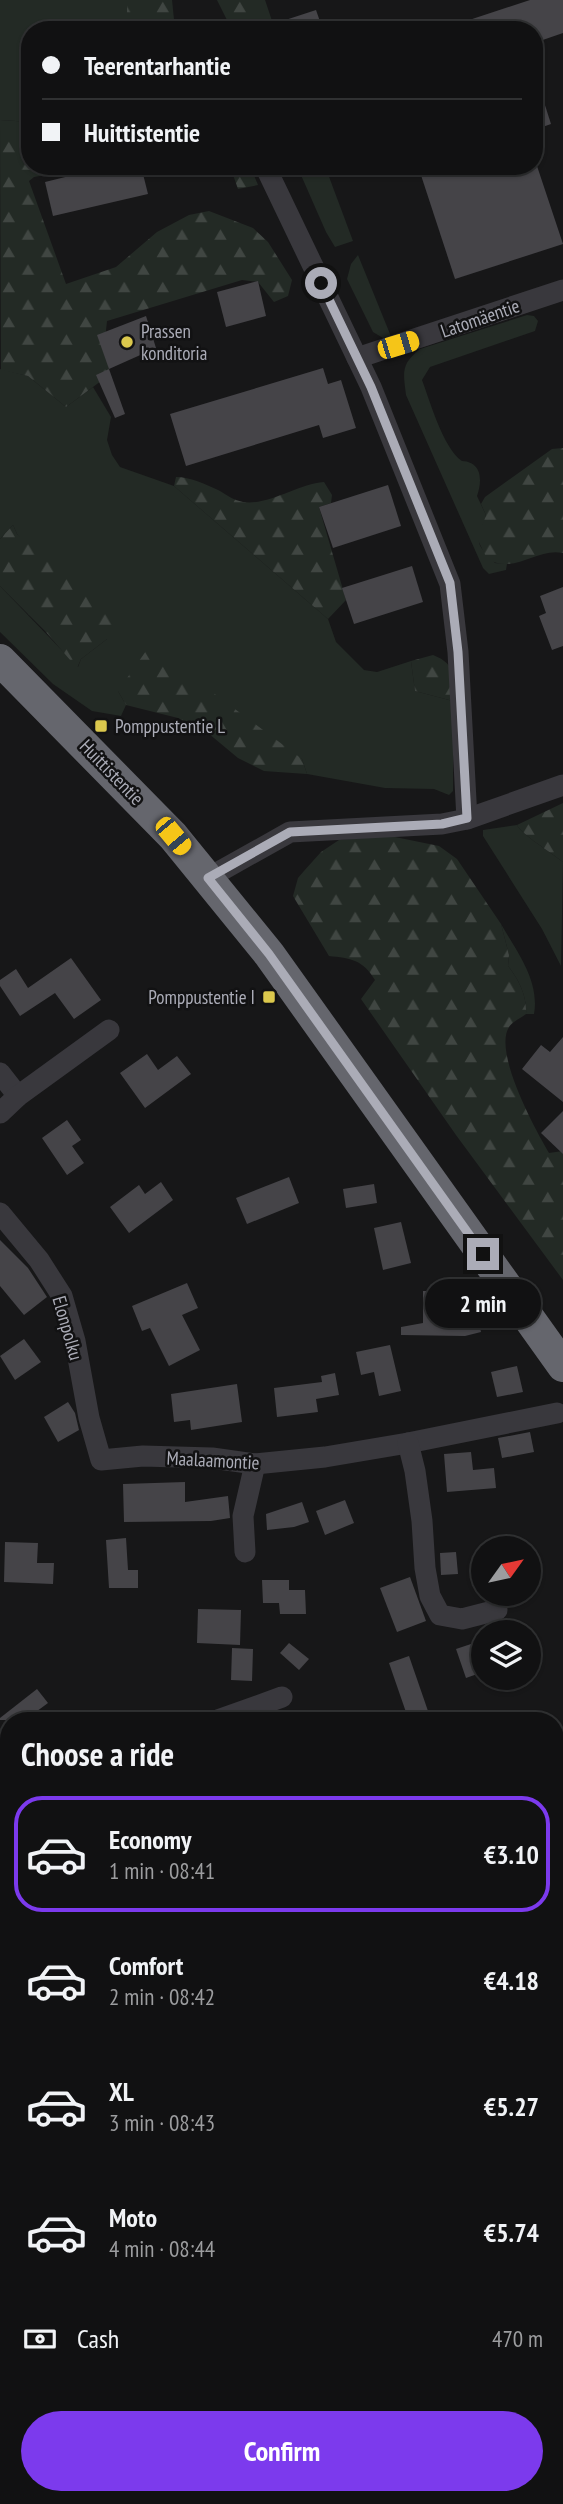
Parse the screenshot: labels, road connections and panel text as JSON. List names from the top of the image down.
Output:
{
  "streets": {
    "highway": ["Huittistentie"],
    "street": ["Latomäentie", "Elonpolku", "Maalaamontie"]
  },
  "crossings": [
    ["Elonpolku", "Maalaamontie"]
  ],
  "places": {
    "other": ["Prassen konditoria"],
    "transit": ["Pomppustentie L", "Pomppustentie I"]
  },
  "north": "top right",
  "page": {
    "banner": ["Teerentarhantie", "Huittistentie"],
    "bubble": "2 min",
    "heading": "Choose a ride",
    "list": [
      {
        "name": "Economy",
        "note": "1 min · 08:41",
        "value": "€3.10"
      },
      {
        "name": "Comfort",
        "note": "2 min · 08:42",
        "value": "€4.18"
      },
      {
        "name": "XL",
        "note": "3 min · 08:43",
        "value": "€5.27"
      },
      {
        "name": "Moto",
        "note": "4 min · 08:44",
        "value": "€5.74"
      }
    ],
    "pay": ["Cash", "470 m"],
    "buttons": "Confirm"
  }
}
